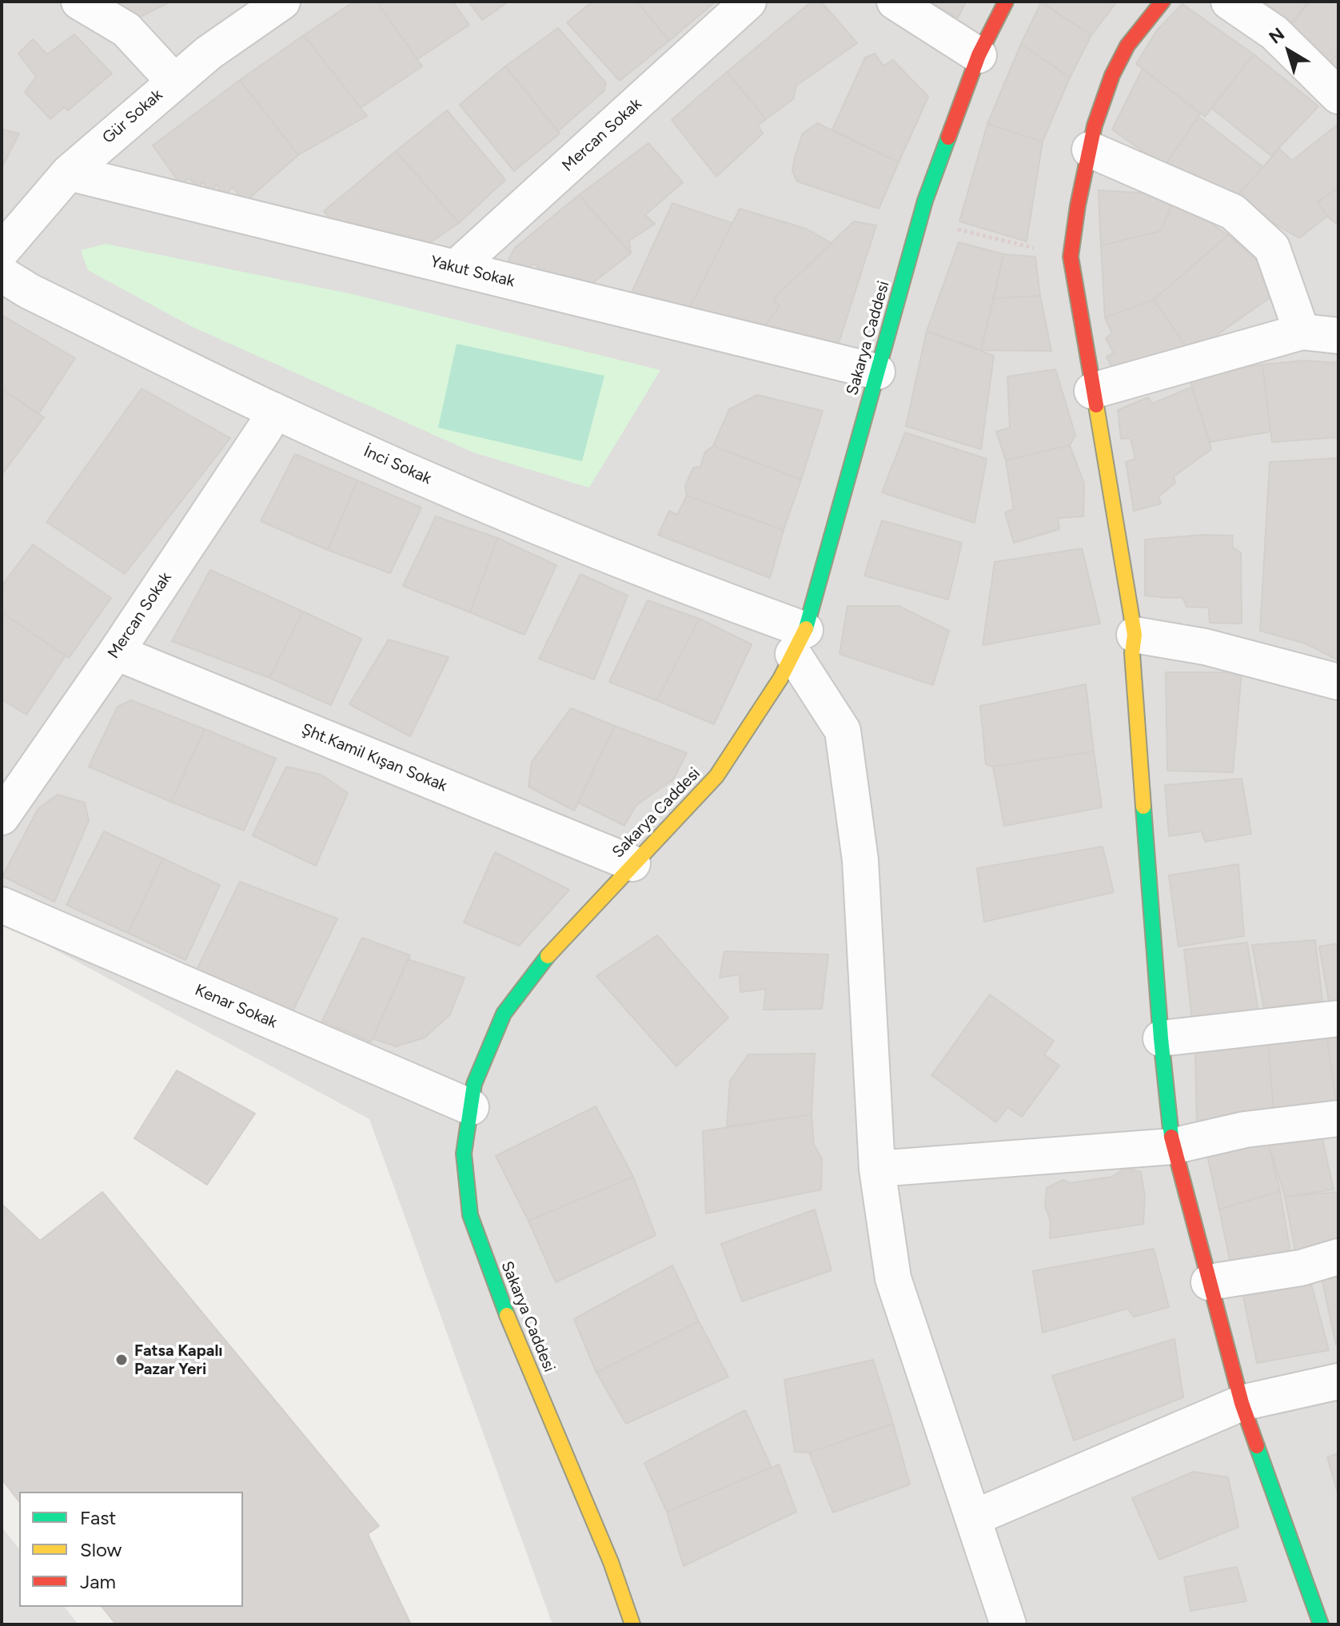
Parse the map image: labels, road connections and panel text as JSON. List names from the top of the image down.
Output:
{
  "streets": {
    "street": [
      "Gür Sokak",
      "Mercan Sokak",
      "Yakut Sokak",
      "Sakarya Caddesi",
      "İnci Sokak",
      "Şht.Kamil Kışan Sokak",
      "Kenar Sokak"
    ]
  },
  "crossings": [
    ["Gür Sokak", "Yakut Sokak"],
    ["Mercan Sokak", "Yakut Sokak"],
    ["Mercan Sokak", "İnci Sokak"],
    ["Mercan Sokak", "Şht.Kamil Kışan Sokak"],
    ["Yakut Sokak", "Sakarya Caddesi"],
    ["Sakarya Caddesi", "İnci Sokak"],
    ["Sakarya Caddesi", "Şht.Kamil Kışan Sokak"],
    ["Sakarya Caddesi", "Kenar Sokak"]
  ],
  "places": ["Fatsa Kapalı Pazar Yeri"],
  "legend": ["Fast", "Slow", "Jam"],
  "north": "top left"
}
